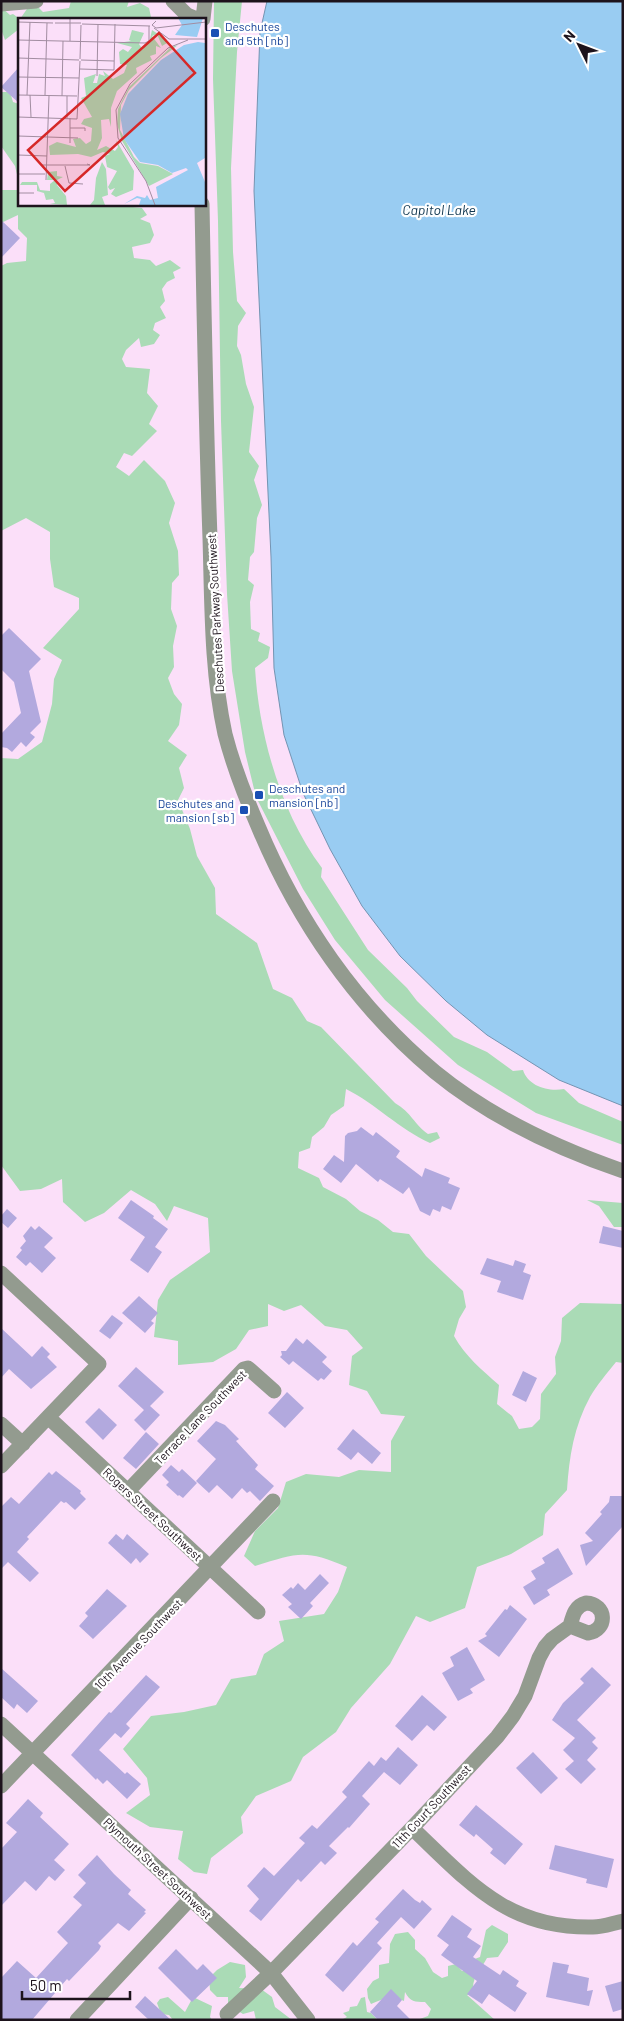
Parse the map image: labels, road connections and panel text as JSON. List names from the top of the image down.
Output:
{
  "streets": {
    "street": [
      "Deschutes Parkway Southwest",
      "Terrace Lane Southwest",
      "Rogers Street Southwest",
      "10th Avenue Southwest",
      "11th Court Southwest",
      "Plymouth Street Southwest"
    ]
  },
  "crossings": [
    ["Terrace Lane Southwest", "Rogers Street Southwest"],
    ["Rogers Street Southwest", "10th Avenue Southwest"],
    ["10th Avenue Southwest", "Plymouth Street Southwest"],
    ["11th Court Southwest", "Plymouth Street Southwest"]
  ],
  "water": ["Capitol Lake"],
  "places": {
    "transit": ["Deschutes and 5th [nb]", "Deschutes and mansion [nb]", "Deschutes and mansion [sb]"]
  },
  "scale_bar": "50 m",
  "north": "top left"
}
